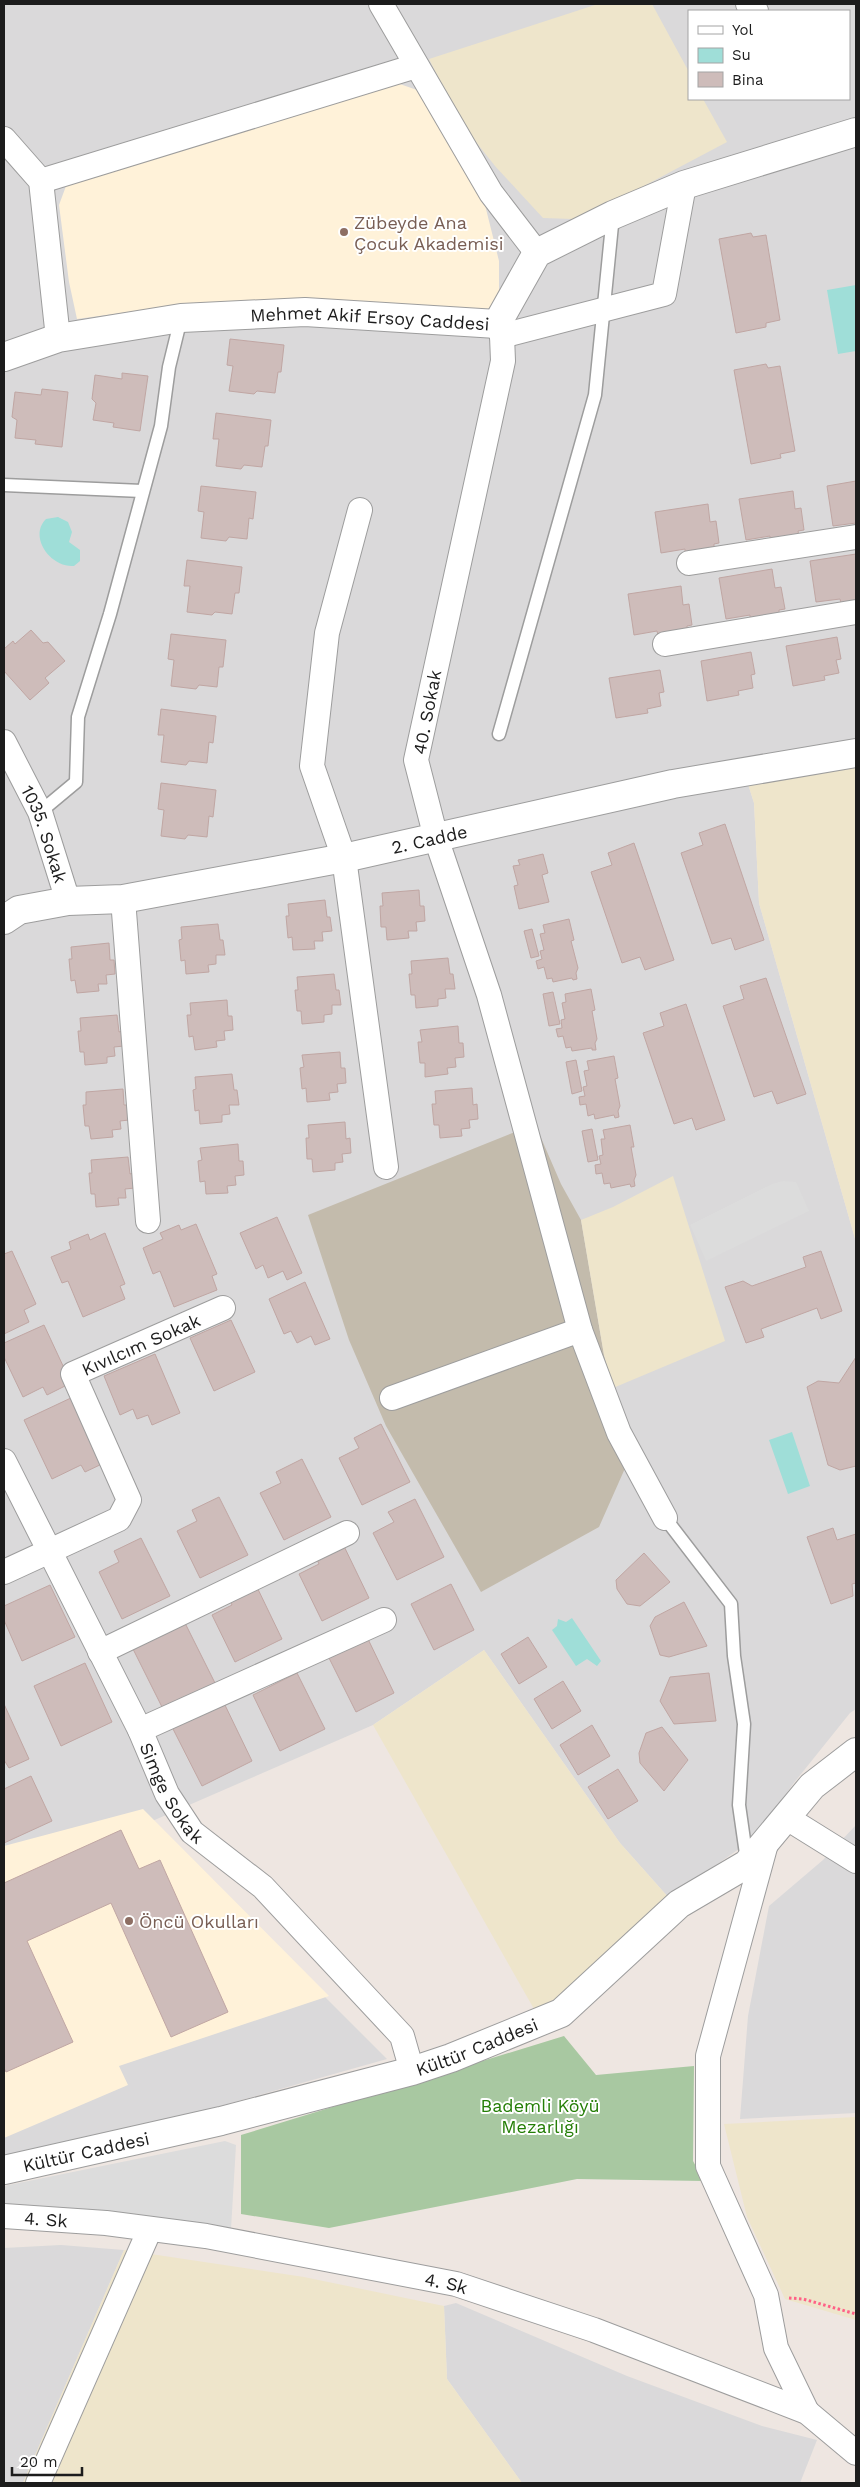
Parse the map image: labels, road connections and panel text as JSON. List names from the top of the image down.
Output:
{
  "streets": {
    "street": [
      "Mehmet Akif Ersoy Caddesi",
      "40. Sokak",
      "1035. Sokak",
      "2. Cadde",
      "Kıvılcım Sokak",
      "Simge Sokak",
      "Kültür Caddesi",
      "4. Sk"
    ]
  },
  "crossings": [
    ["Mehmet Akif Ersoy Caddesi", "40. Sokak"],
    ["40. Sokak", "2. Cadde"],
    ["1035. Sokak", "2. Cadde"],
    ["Kıvılcım Sokak", "Simge Sokak"],
    ["Simge Sokak", "Kültür Caddesi"]
  ],
  "parks": ["Bademli Köyü Mezarlığı"],
  "places": ["Zübeyde Ana Çocuk Akademisi", "Öncü Okulları"],
  "legend": ["Yol", "Su", "Bina"],
  "scale_bar": "20 m"
}
